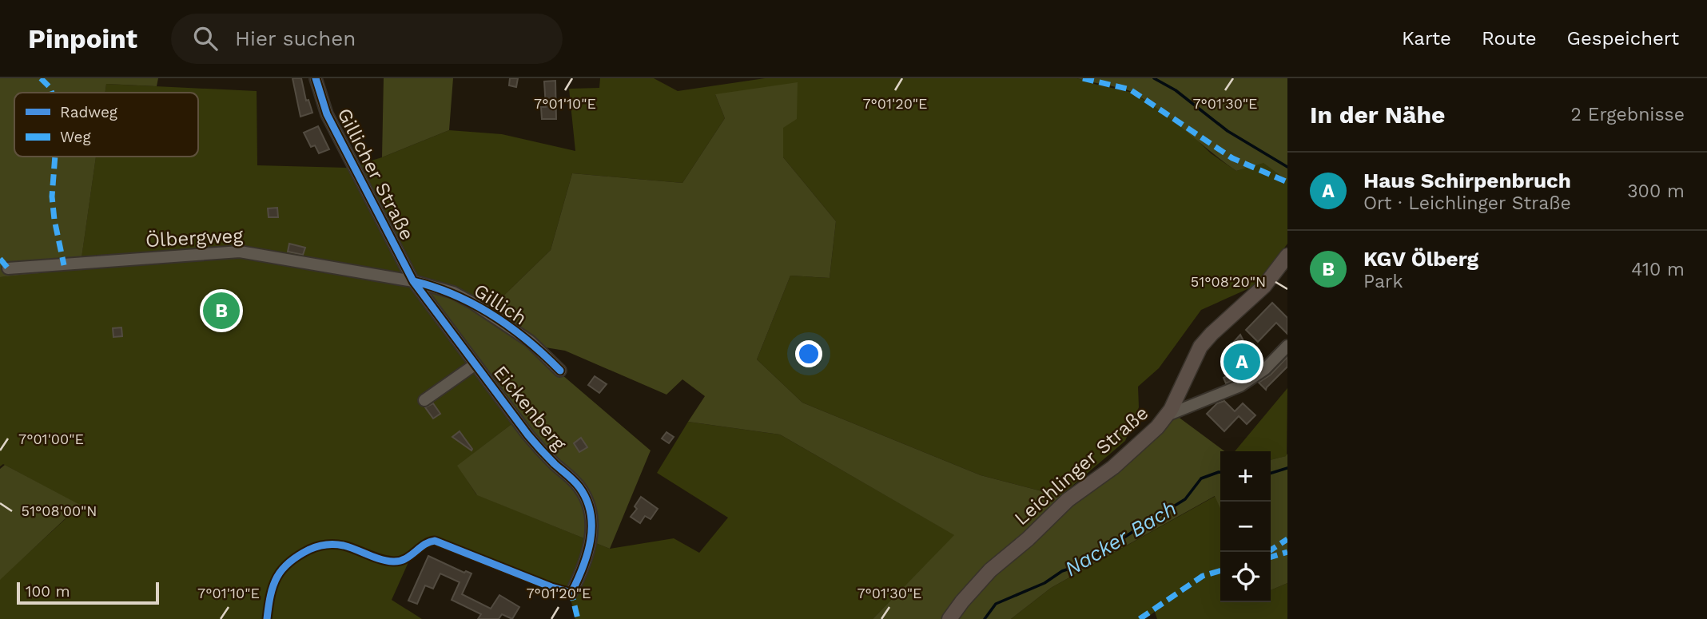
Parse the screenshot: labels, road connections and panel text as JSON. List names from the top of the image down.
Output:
{
  "streets": {
    "main road": ["Leichlinger Straße"],
    "street": [
      "Gillicher Straße",
      "Ölbergweg",
      "Gillich",
      "Eickenberg"
    ]
  },
  "crossings": [
    ["Gillicher Straße", "Ölbergweg"],
    ["Gillicher Straße", "Gillich"],
    ["Gillicher Straße", "Eickenberg"],
    ["Ölbergweg", "Gillich"],
    ["Ölbergweg", "Eickenberg"],
    ["Gillich", "Eickenberg"]
  ],
  "water": ["Nacker Bach"],
  "legend": ["Radweg", "Weg"],
  "scale_bar": "100 m",
  "page": {
    "header": "Pinpoint",
    "search": "Hier suchen",
    "nav": ["Karte", "Route", "Gespeichert"],
    "heading": ["In der Nähe", "2 Ergebnisse"],
    "list": [
      {
        "mark": "A",
        "name": "Haus Schirpenbruch",
        "note": "Ort · Leichlinger Straße",
        "value": "300 m"
      },
      {
        "mark": "B",
        "name": "KGV Ölberg",
        "note": "Park",
        "value": "410 m"
      }
    ],
    "pins": ["B", "A"],
    "map_buttons": ["+", "−"],
    "scale": "100 m"
  },
  "coordinates": [
    "7°01'10\"E",
    "7°01'20\"E",
    "7°01'30\"E",
    "51°08'20\"N",
    "7°01'00\"E",
    "51°08'00\"N"
  ]
}
